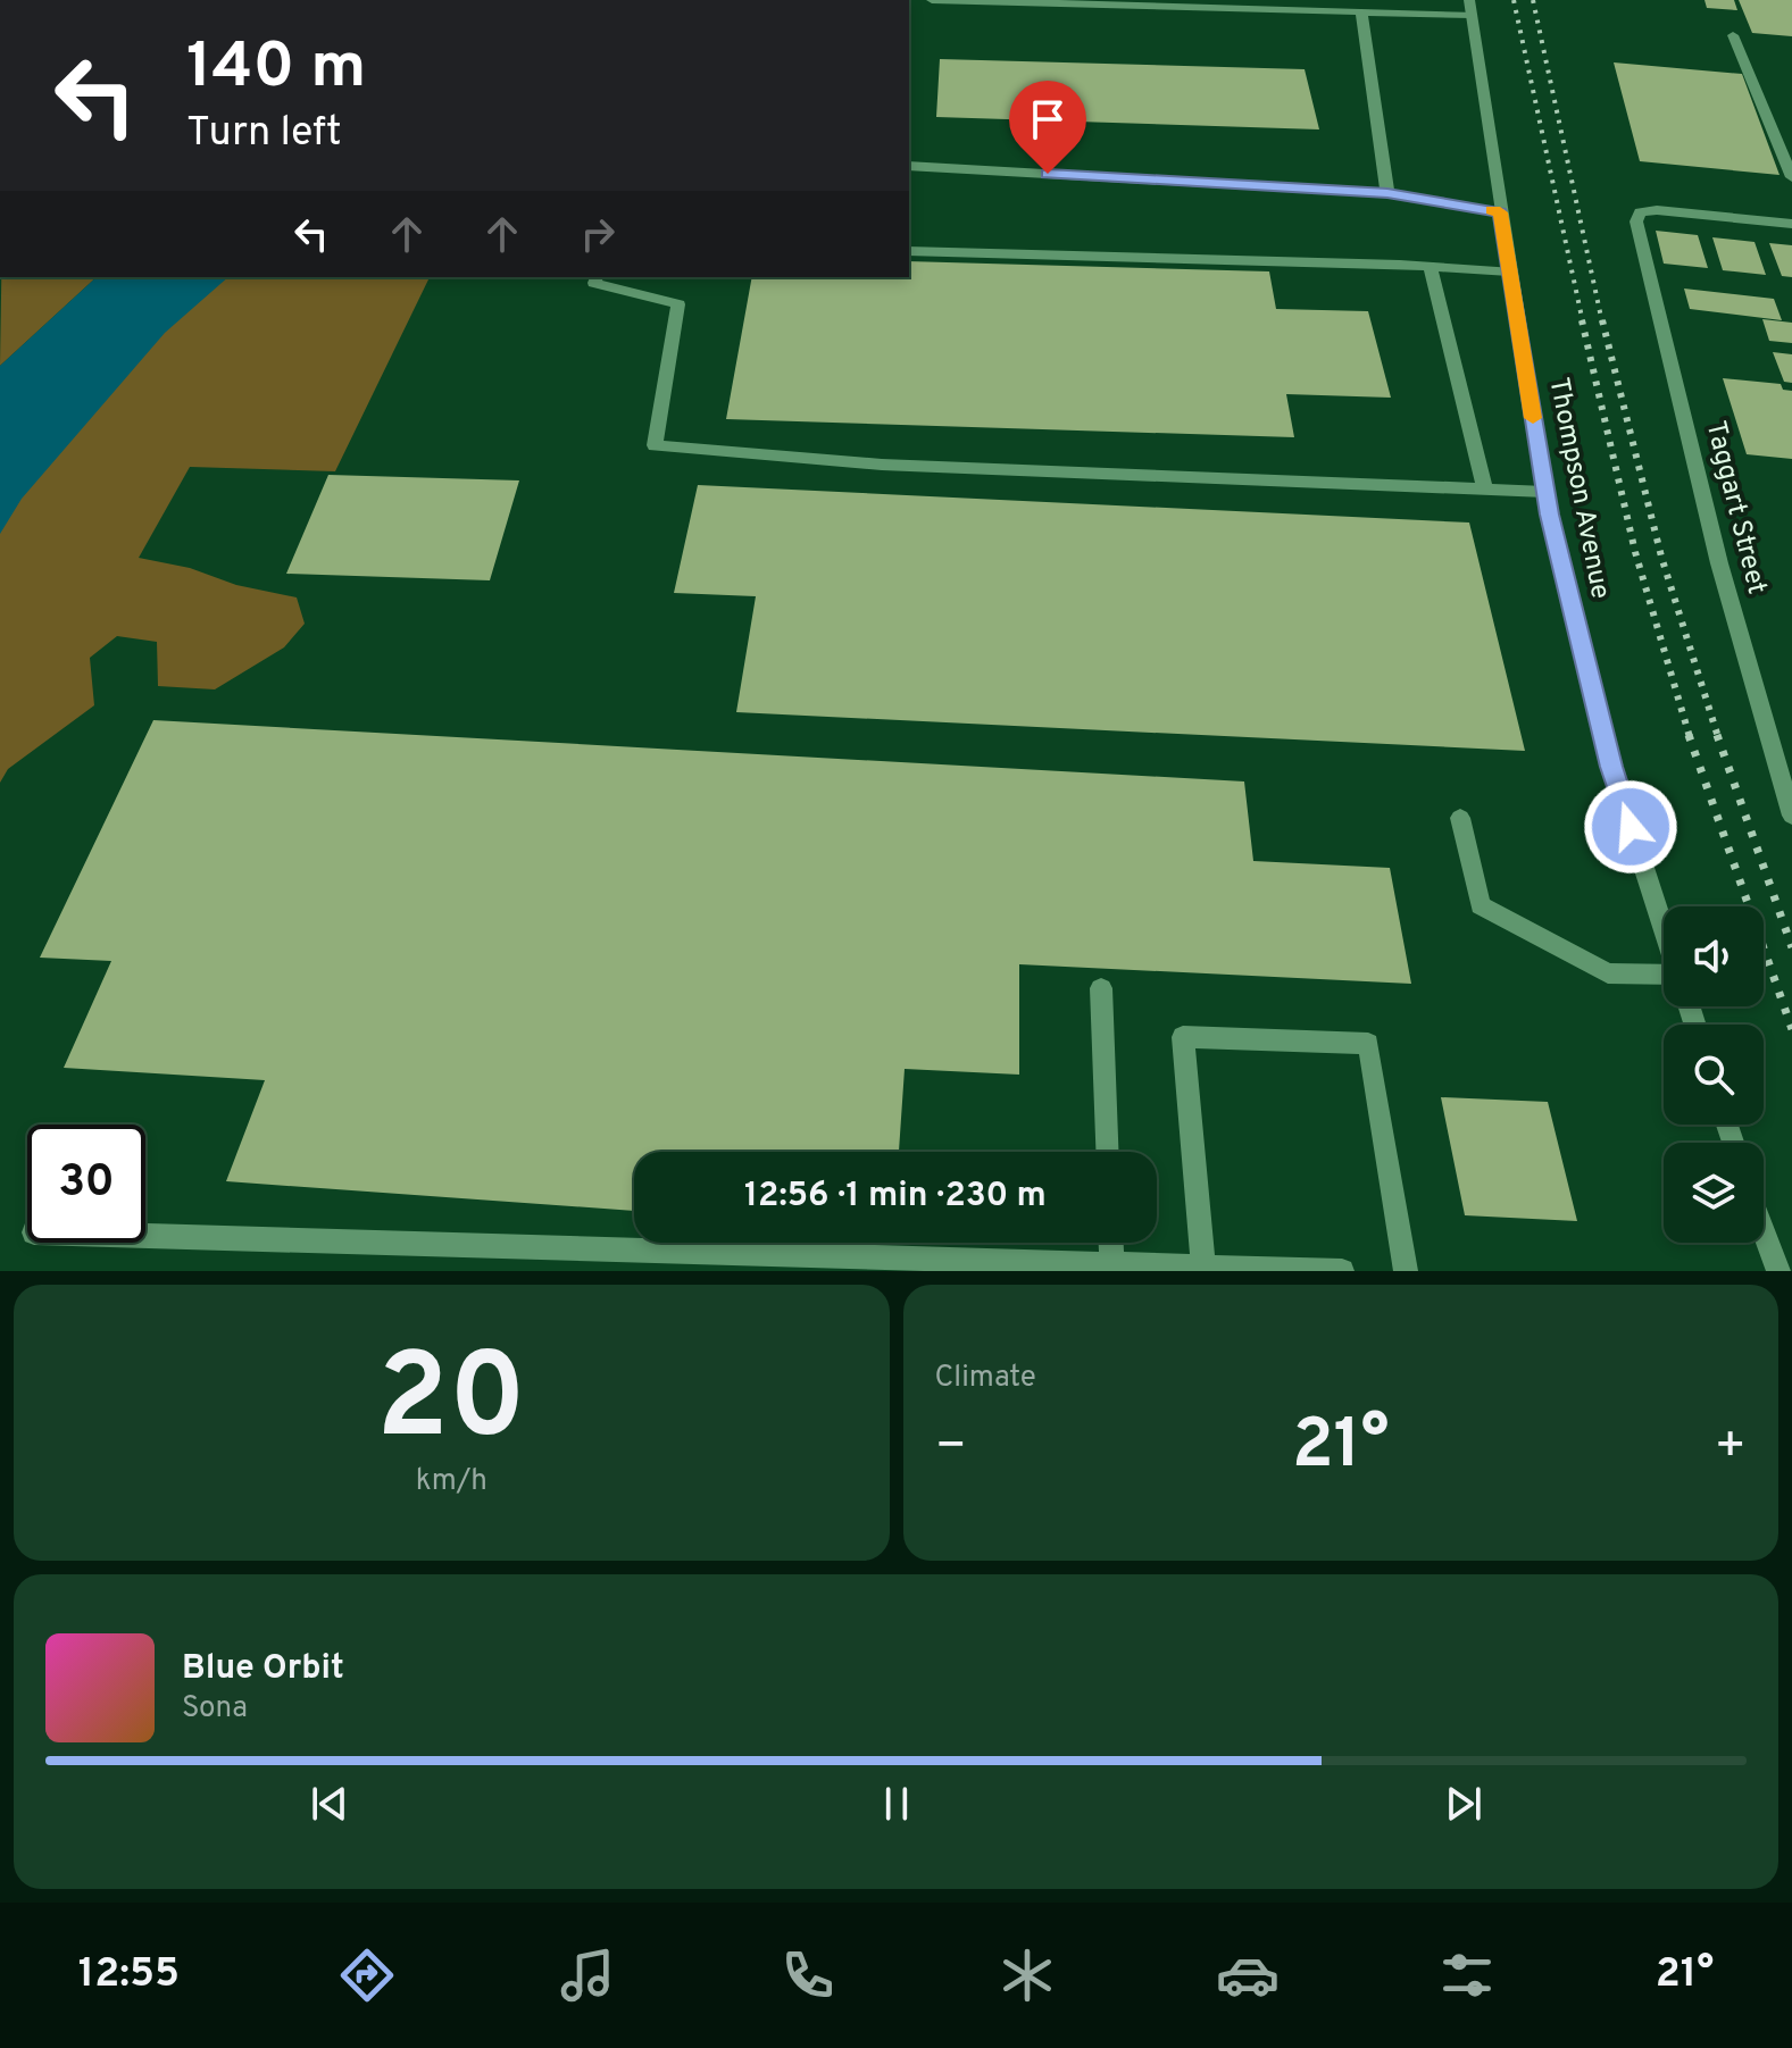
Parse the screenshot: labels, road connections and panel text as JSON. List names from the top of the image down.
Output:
{
  "streets": {
    "street": ["Thompson Avenue", "Taggart Street"]
  },
  "page": {
    "turn": ["140 m", "Turn left"],
    "limit": "30",
    "trip": "12:56 · 1 min · 230 m",
    "tile": [
      ["20", "km/h"],
      "Climate"
    ],
    "heat": ["−", "21°", "+"],
    "song": ["Blue Orbit", "Sona"],
    "tabs": ["12:55", "21°"]
  }
}
